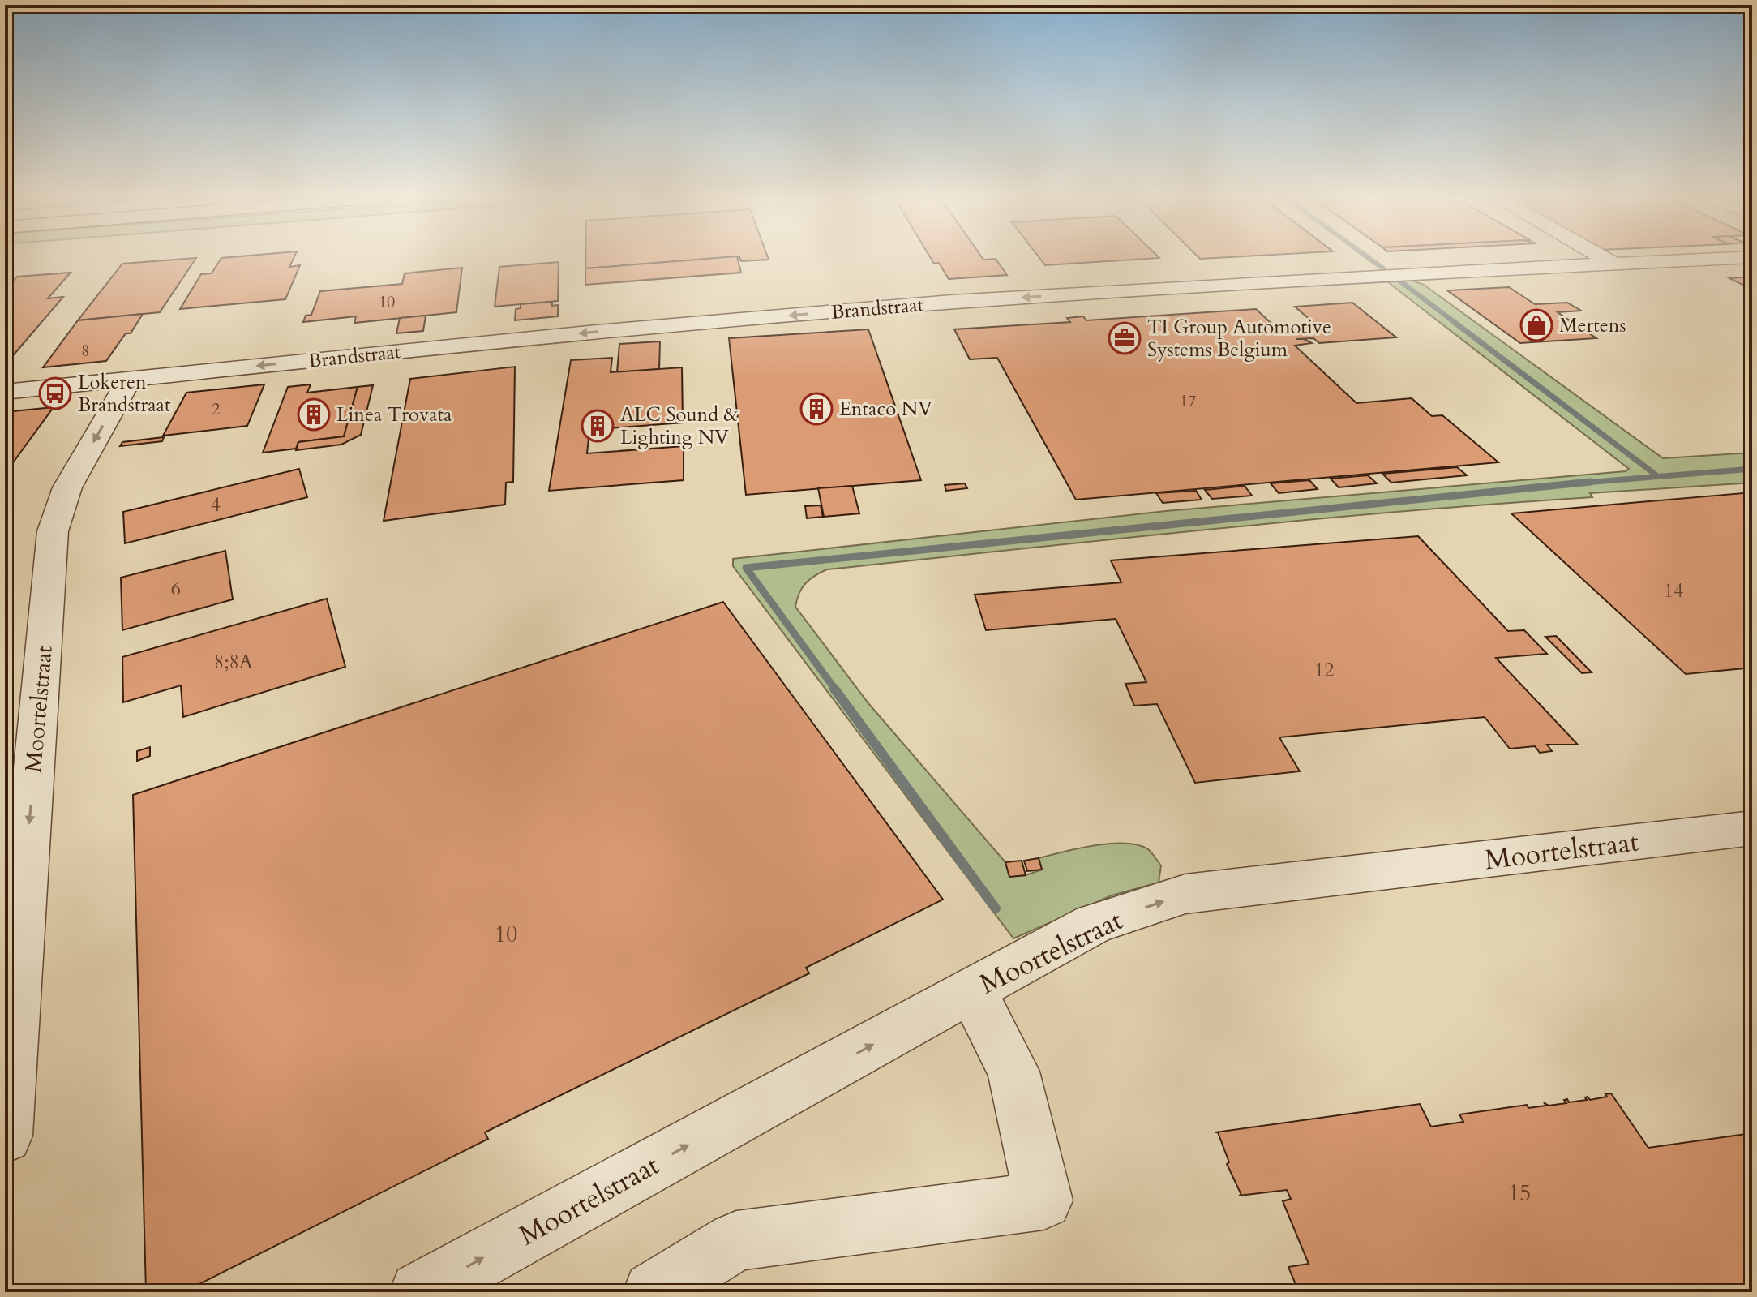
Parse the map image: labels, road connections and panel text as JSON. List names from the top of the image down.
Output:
{
  "streets": {
    "street": ["Brandstraat", "Moortelstraat"]
  },
  "crossings": [
    ["Brandstraat", "Moortelstraat"]
  ],
  "one_way": ["Brandstraat"],
  "places": {
    "shop": ["Mertens"],
    "office": ["TI Group Automotive Systems Belgium"],
    "bus stop": ["Lokeren Brandstraat"],
    "building": ["Entaco NV", "Linea Trovata", "ALC Sound & Lighting NV"]
  },
  "house_numbers": [
    "10",
    "8",
    "17",
    "2",
    "4",
    "6",
    "14",
    "8;8A",
    "12",
    "10",
    "15"
  ]
}
